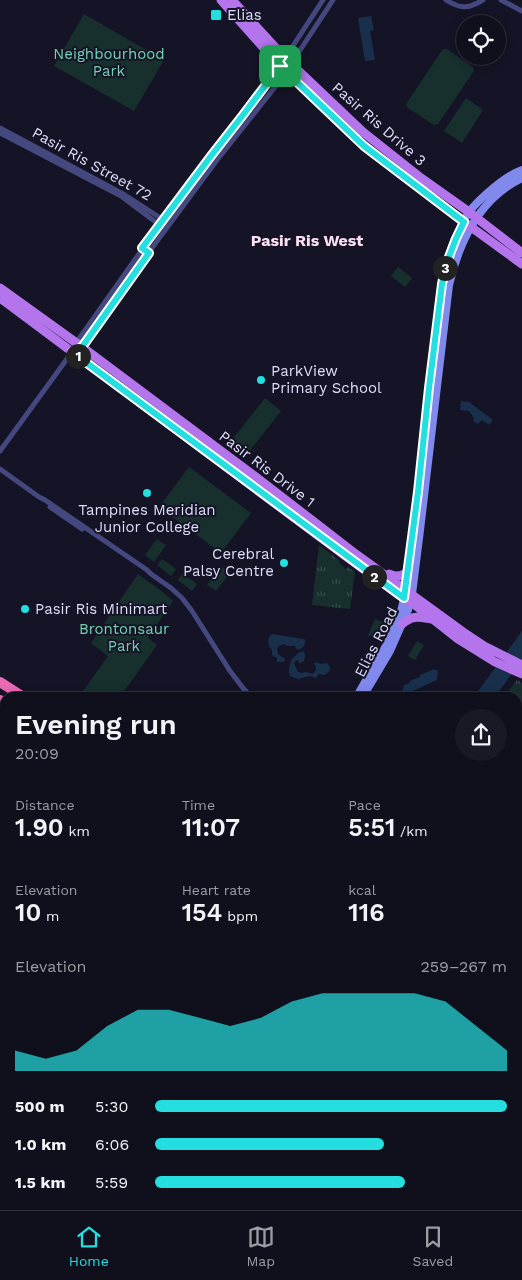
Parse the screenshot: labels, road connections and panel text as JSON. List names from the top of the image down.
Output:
{
  "streets": {
    "main road": ["Pasir Ris Drive 3", "Pasir Ris Drive 1", "Elias Road"],
    "street": ["Pasir Ris Street 72"]
  },
  "crossings": [
    ["Pasir Ris Drive 3", "Elias Road"],
    ["Pasir Ris Drive 1", "Elias Road"]
  ],
  "districts": ["Pasir Ris West"],
  "parks": ["Neighbourhood Park", "Brontonsaur Park"],
  "places": {
    "transit": ["Elias"],
    "other": [
      "ParkView Primary School",
      "Tampines Meridian Junior College",
      "Cerebral Palsy Centre",
      "Pasir Ris Minimart"
    ]
  },
  "page": {
    "pins": ["3", "1", "2"],
    "heading": ["Evening run", "20:09"],
    "stats": [
      ["Distance", "1.90 km"],
      ["Time", "11:07"],
      ["Pace", "5:51 /km"],
      ["Elevation", "10 m"],
      ["Heart rate", "154 bpm"],
      ["kcal", "116"]
    ],
    "chart": ["Elevation", "259–267 m"],
    "list": [
      {
        "name": "500 m",
        "note": "5:30"
      },
      {
        "name": "1.0 km",
        "note": "6:06"
      },
      {
        "name": "1.5 km",
        "note": "5:59"
      }
    ],
    "tabs": ["Home", "Map", "Saved"]
  }
}
